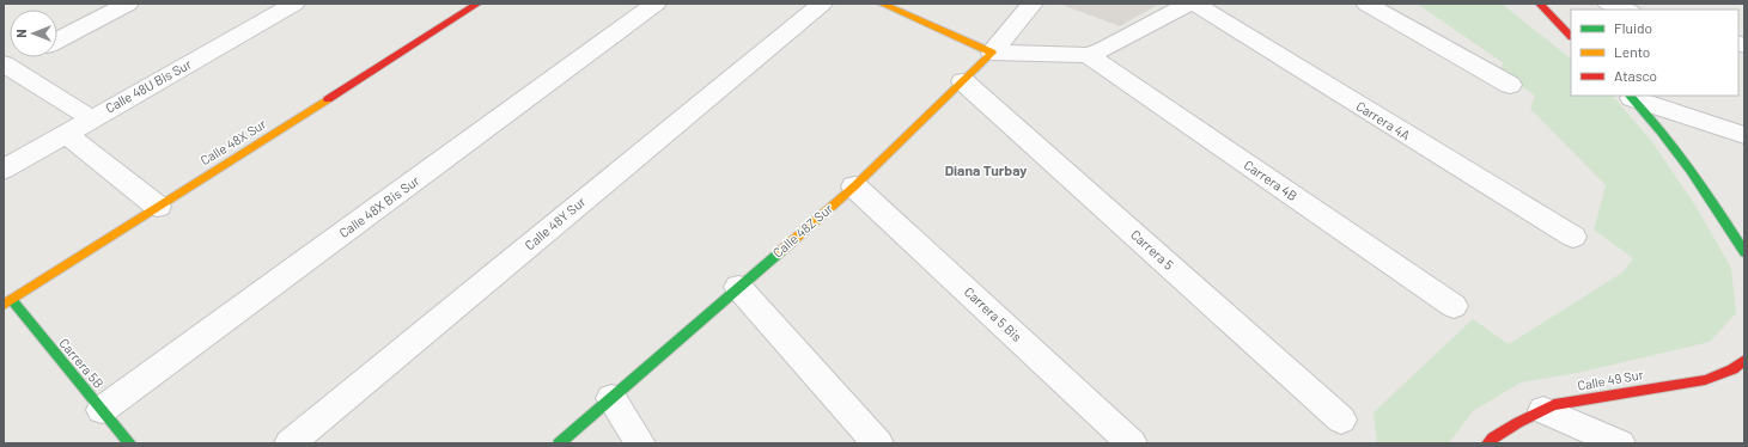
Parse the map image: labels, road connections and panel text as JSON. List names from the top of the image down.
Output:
{
  "streets": {
    "street": [
      "Calle 48U Bis Sur",
      "Carrera 4A",
      "Calle 48X Sur",
      "Carrera 4B",
      "Calle 48X Bis Sur",
      "Calle 48Y Sur",
      "Calle 48Z Sur",
      "Carrera 5",
      "Carrera 5 Bis",
      "Carrera 5B",
      "Calle 49 Sur"
    ]
  },
  "crossings": [
    ["Calle 48X Sur", "Carrera 5B"],
    ["Calle 48X Bis Sur", "Carrera 5B"],
    ["Calle 48Z Sur", "Carrera 5"],
    ["Calle 48Z Sur", "Carrera 5 Bis"]
  ],
  "districts": ["Diana Turbay"],
  "legend": ["Fluido", "Lento", "Atasco"],
  "north": "left"
}
